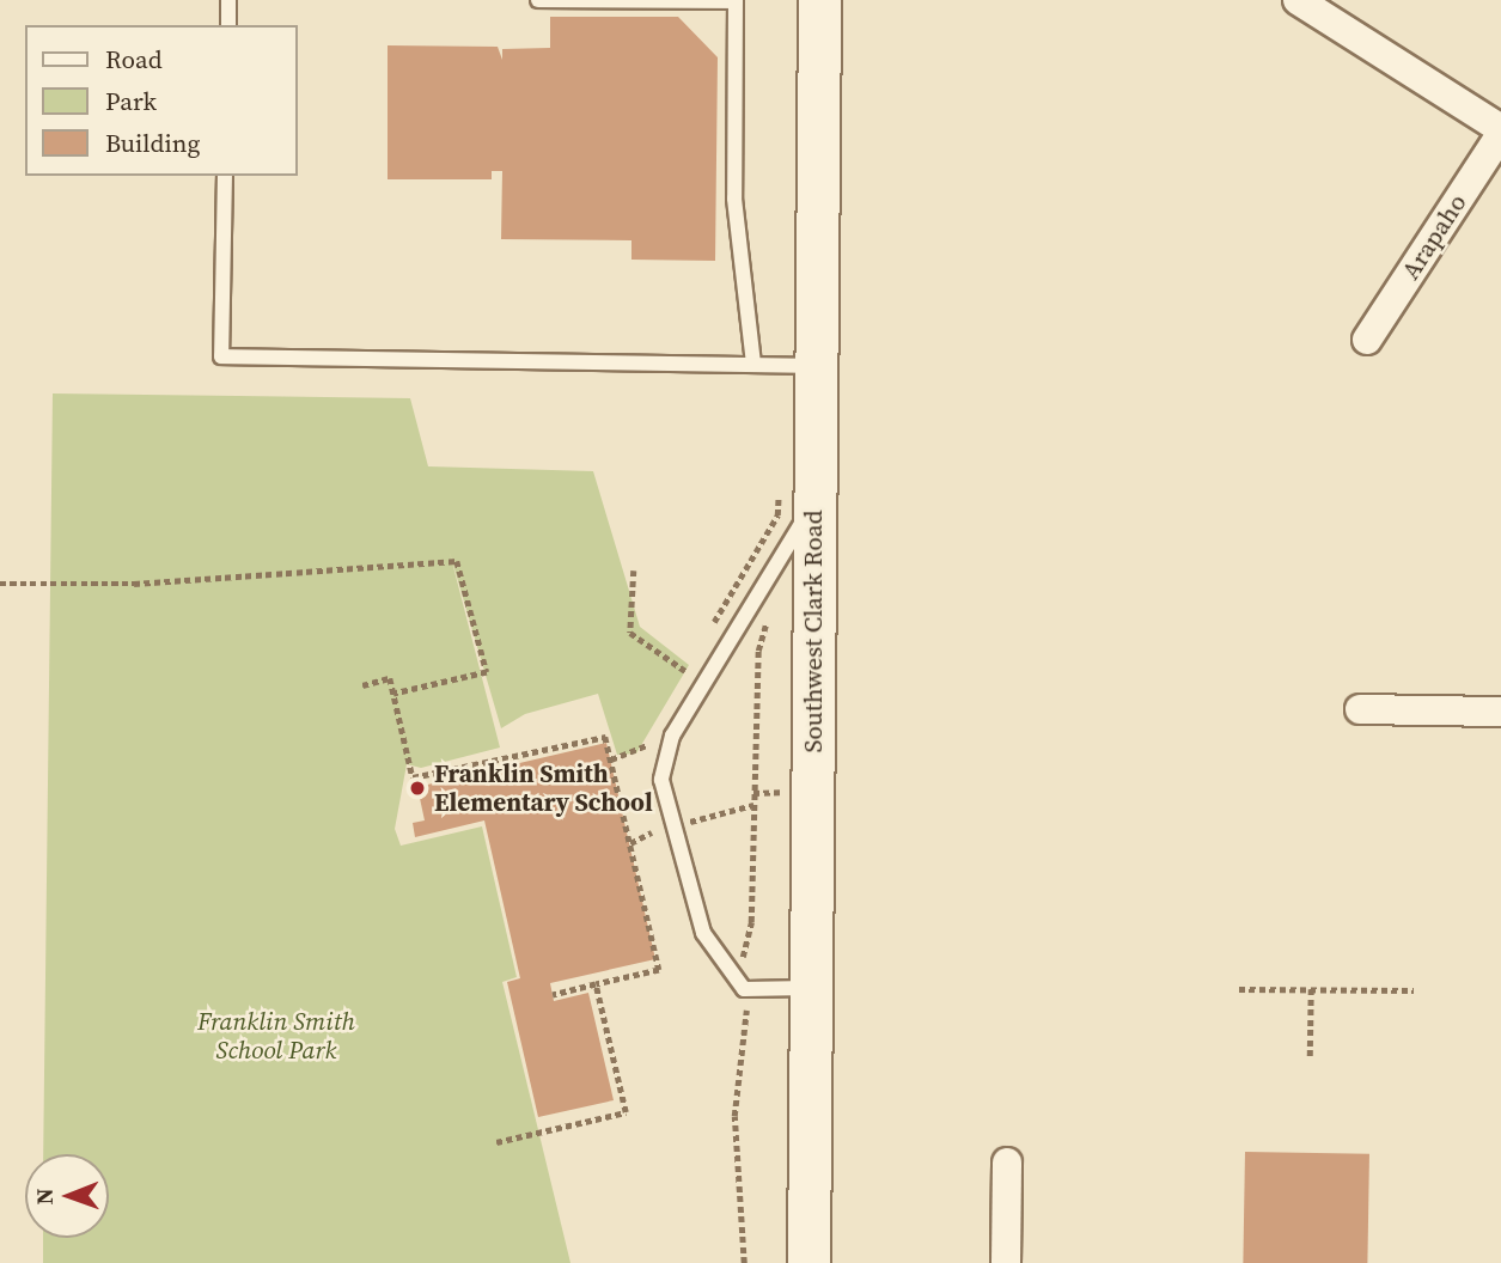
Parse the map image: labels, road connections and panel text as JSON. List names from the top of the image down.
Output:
{
  "streets": {
    "street": ["Arapaho", "Southwest Clark Road"]
  },
  "parks": ["Franklin Smith School Park"],
  "places": ["Franklin Smith Elementary School"],
  "legend": ["Road", "Park", "Building"],
  "north": "left"
}
